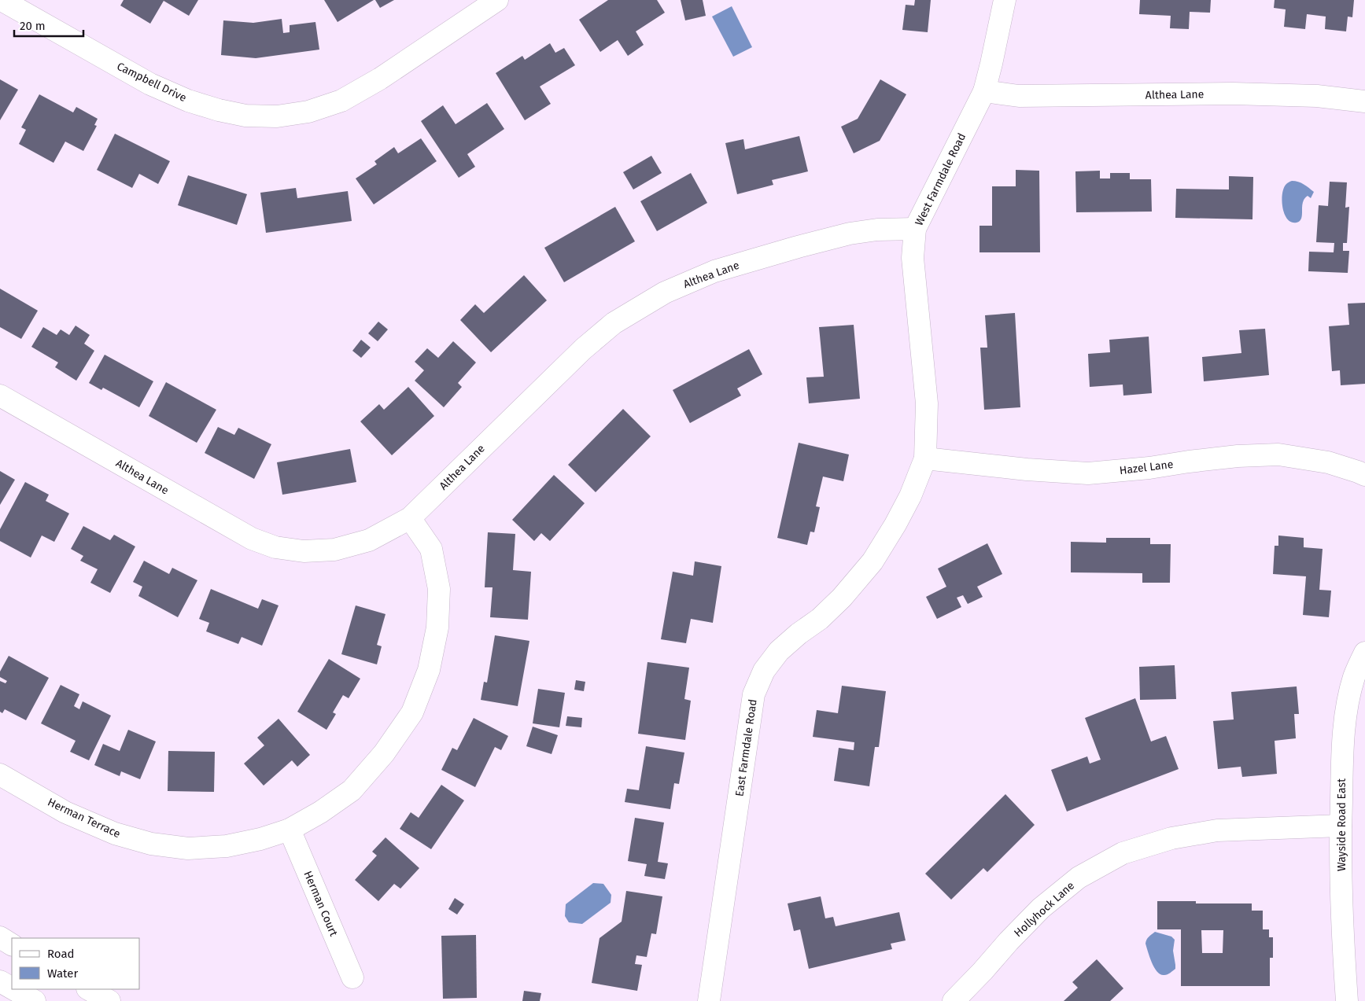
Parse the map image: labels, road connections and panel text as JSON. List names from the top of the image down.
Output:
{
  "streets": {
    "main road": [
      "Campbell Drive",
      "Althea Lane",
      "West Farmdale Road",
      "Hazel Lane",
      "East Farmdale Road",
      "Herman Terrace",
      "Wayside Road East",
      "Herman Court",
      "Hollyhock Lane"
    ]
  },
  "crossings": [
    ["Althea Lane", "West Farmdale Road"],
    ["Althea Lane", "Herman Terrace"],
    ["West Farmdale Road", "Hazel Lane"],
    ["West Farmdale Road", "East Farmdale Road"],
    ["Hazel Lane", "East Farmdale Road"],
    ["Herman Terrace", "Herman Court"],
    ["Wayside Road East", "Hollyhock Lane"]
  ],
  "legend": ["Road", "Water"],
  "scale_bar": "20 m"
}
